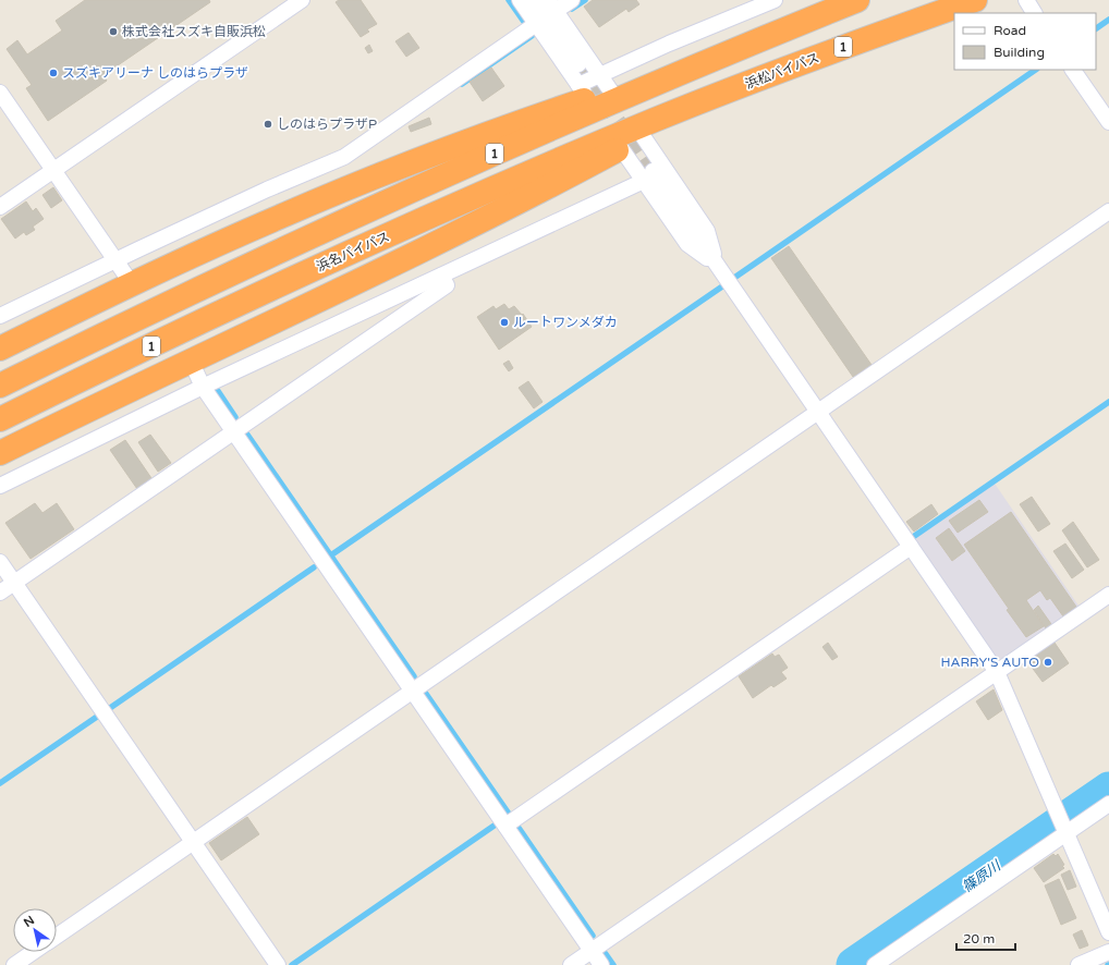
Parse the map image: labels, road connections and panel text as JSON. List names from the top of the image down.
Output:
{
  "streets": {
    "highway": ["1", "浜松バイパス", "浜名バイパス"]
  },
  "crossings": [
    ["浜松バイパス", "浜名バイパス"]
  ],
  "water": ["篠原川"],
  "places": [
    "株式会社スズキ自販浜松",
    "スズキアリーナ しのはらプラザ",
    "しのはらプラザP",
    "ルートワンメダカ",
    "HARRY'S AUTO"
  ],
  "legend": ["Road", "Building"],
  "scale_bar": "20 m",
  "north": "top left"
}
